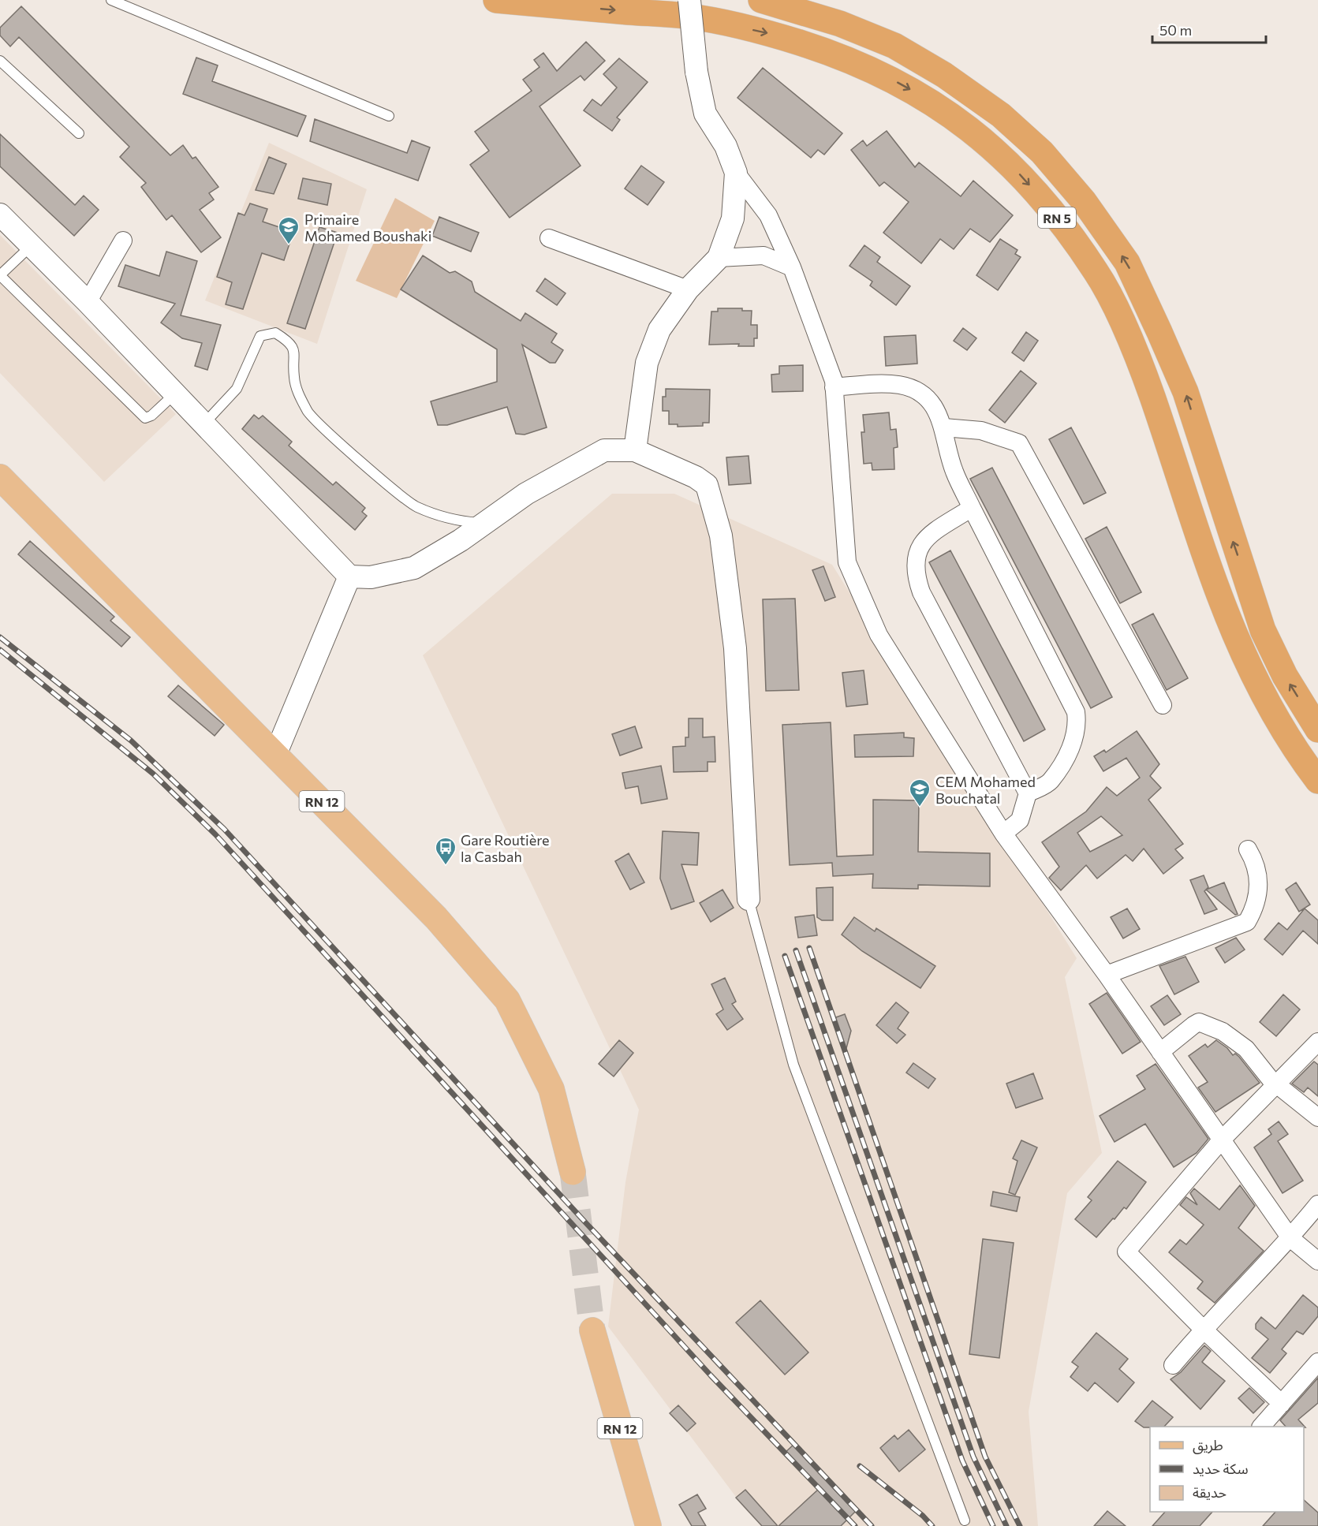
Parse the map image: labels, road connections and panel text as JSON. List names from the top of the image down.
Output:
{
  "streets": {
    "highway": ["RN 5"],
    "main road": ["RN 12"]
  },
  "places": {
    "school or university": ["Primaire Mohamed Boushaki", "CEM Mohamed Bouchatal"],
    "bus stop": ["Gare Routière la Casbah"]
  },
  "legend": ["طريق", "سكة حديد", "حديقة"],
  "scale_bar": "50 m"
}
